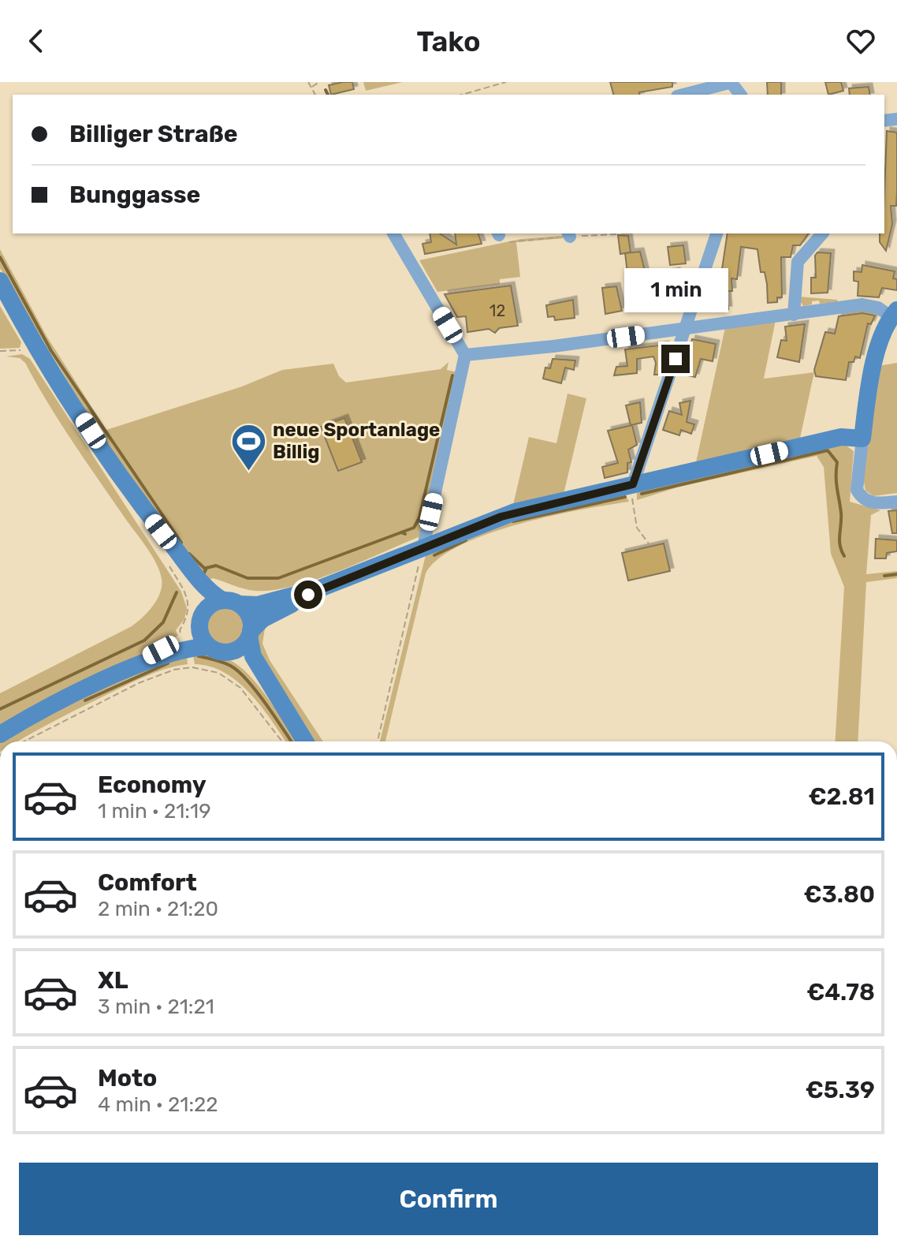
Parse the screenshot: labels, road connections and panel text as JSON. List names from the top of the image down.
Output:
{
  "places": {
    "sports": ["neue Sportanlage Billig"]
  },
  "house_numbers": ["12"],
  "page": {
    "header": "Tako",
    "banner": ["Billiger Straße", "Bunggasse"],
    "bubble": "1 min",
    "list": [
      {
        "name": "Economy",
        "note": "1 min · 21:19",
        "value": "€2.81"
      },
      {
        "name": "Comfort",
        "note": "2 min · 21:20",
        "value": "€3.80"
      },
      {
        "name": "XL",
        "note": "3 min · 21:21",
        "value": "€4.78"
      },
      {
        "name": "Moto",
        "note": "4 min · 21:22",
        "value": "€5.39"
      }
    ],
    "buttons": "Confirm"
  }
}
